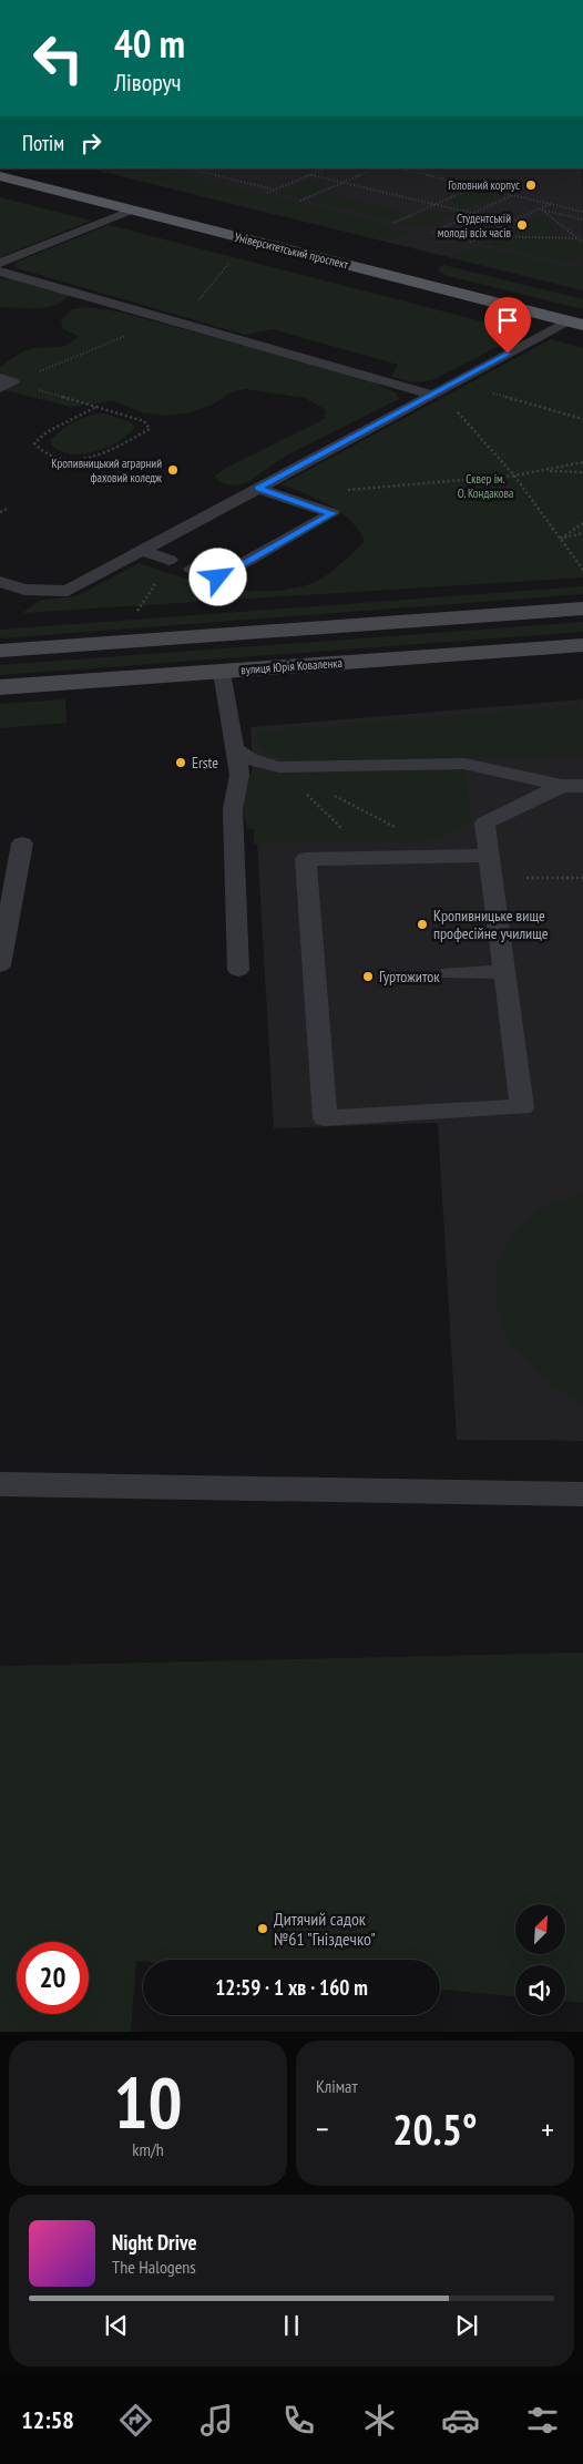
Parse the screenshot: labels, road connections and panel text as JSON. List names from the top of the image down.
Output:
{
  "streets": {
    "main road": ["Університетський проспект", "вулиця Юрія Коваленка"]
  },
  "parks": ["Сквер ім. О. Кондакова"],
  "places": [
    "Головний корпус",
    "Студентській молоді всіх часів",
    "Кропивницький аграрний фаховий коледж",
    "Erste",
    "Кропивницьке вище професійне училище",
    "Гуртожиток",
    "Дитячий садок №61 \"Гніздечко\""
  ],
  "north": "top right",
  "page": {
    "turn": ["40 m", "Ліворуч"],
    "then": "Потім",
    "limit": "20",
    "trip": "12:59 · 1 хв · 160 m",
    "tile": [
      ["10", "km/h"],
      "Клімат"
    ],
    "heat": ["−", "20.5°", "+"],
    "song": ["Night Drive", "The Halogens"],
    "tabs": "12:58"
  }
}
